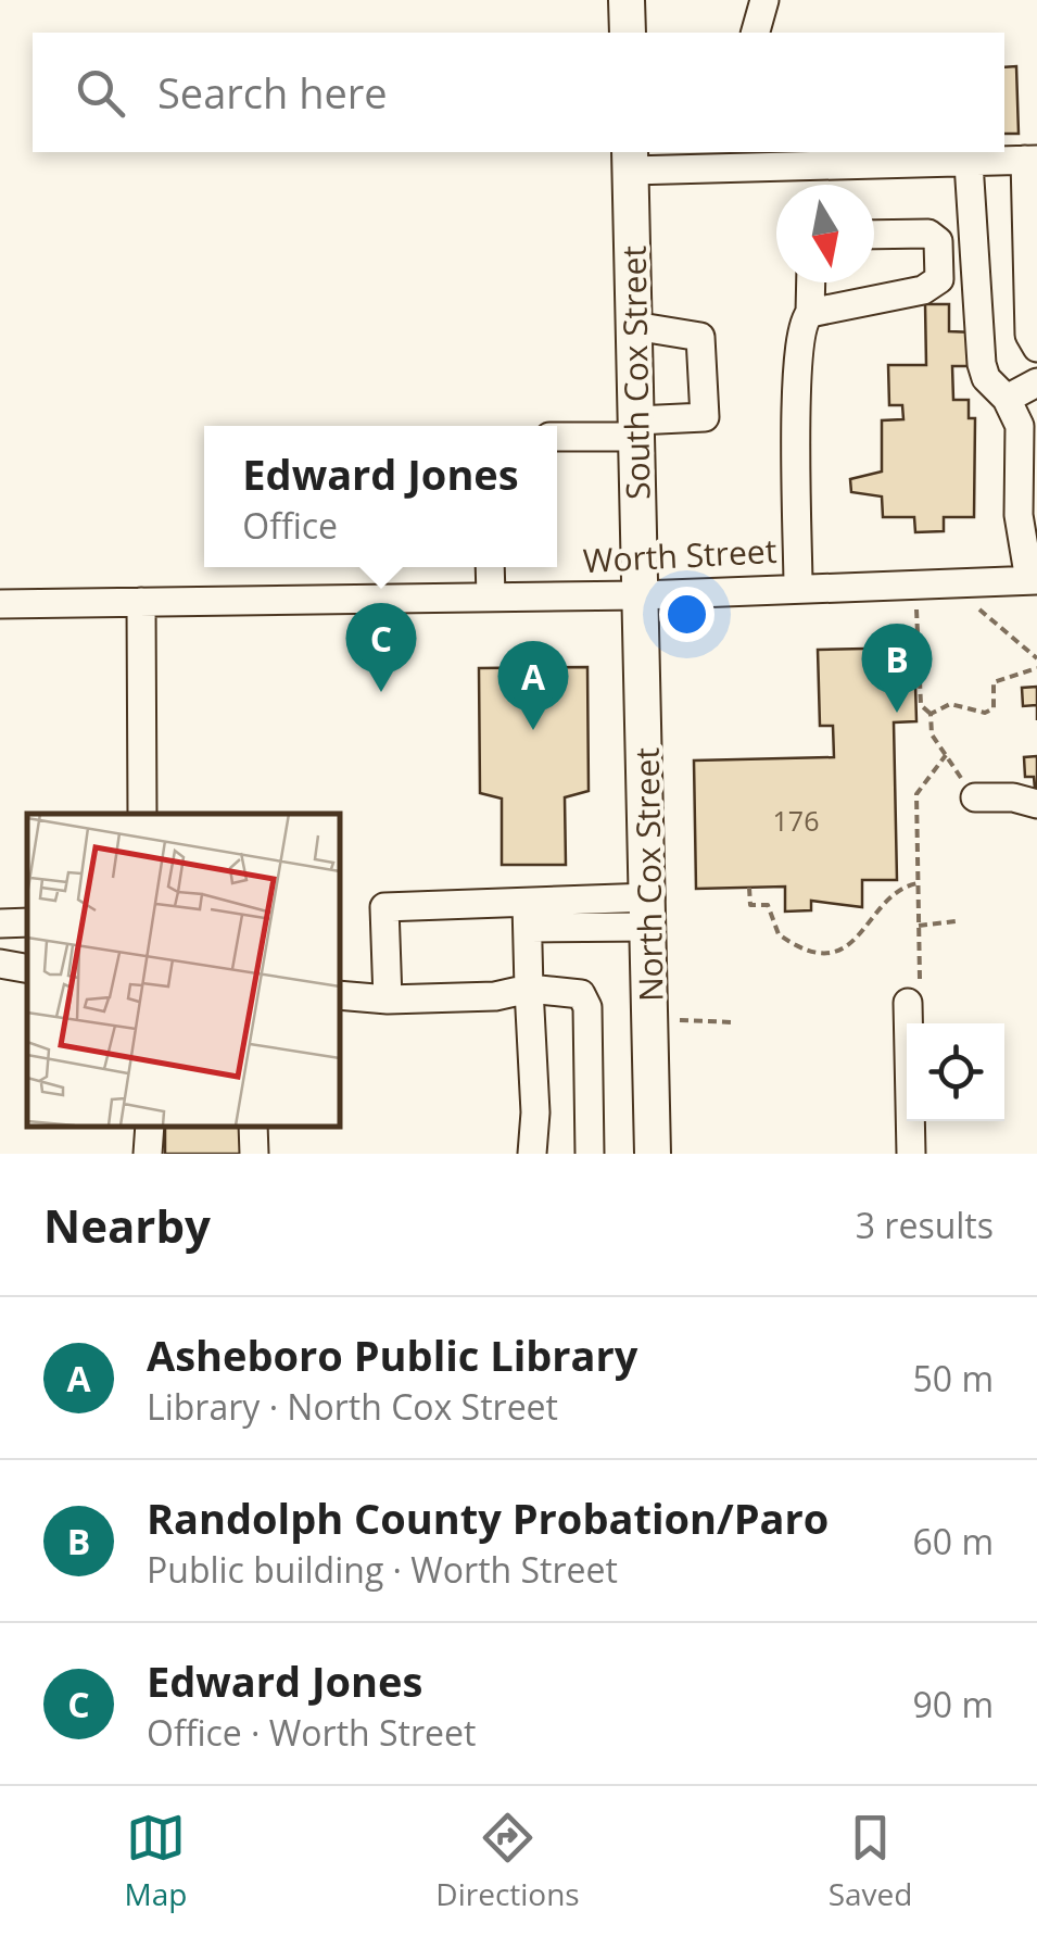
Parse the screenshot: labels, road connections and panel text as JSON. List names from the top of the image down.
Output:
{
  "streets": {
    "main road": ["South Cox Street", "North Cox Street"],
    "street": ["Worth Street"]
  },
  "crossings": [
    ["South Cox Street", "Worth Street"],
    ["South Cox Street", "North Cox Street"],
    ["Worth Street", "North Cox Street"]
  ],
  "house_numbers": ["176"],
  "north": "bottom",
  "page": {
    "search": "Search here",
    "popup": ["Edward Jones", "Office"],
    "pins": ["C", "B", "A"],
    "heading": ["Nearby", "3 results"],
    "list": [
      {
        "mark": "A",
        "name": "Asheboro Public Library",
        "note": "Library · North Cox Street",
        "value": "50 m"
      },
      {
        "mark": "B",
        "name": "Randolph County Probation/Paro",
        "note": "Public building · Worth Street",
        "value": "60 m"
      },
      {
        "mark": "C",
        "name": "Edward Jones",
        "note": "Office · Worth Street",
        "value": "90 m"
      }
    ],
    "nav": ["Map", "Directions", "Saved"]
  }
}
